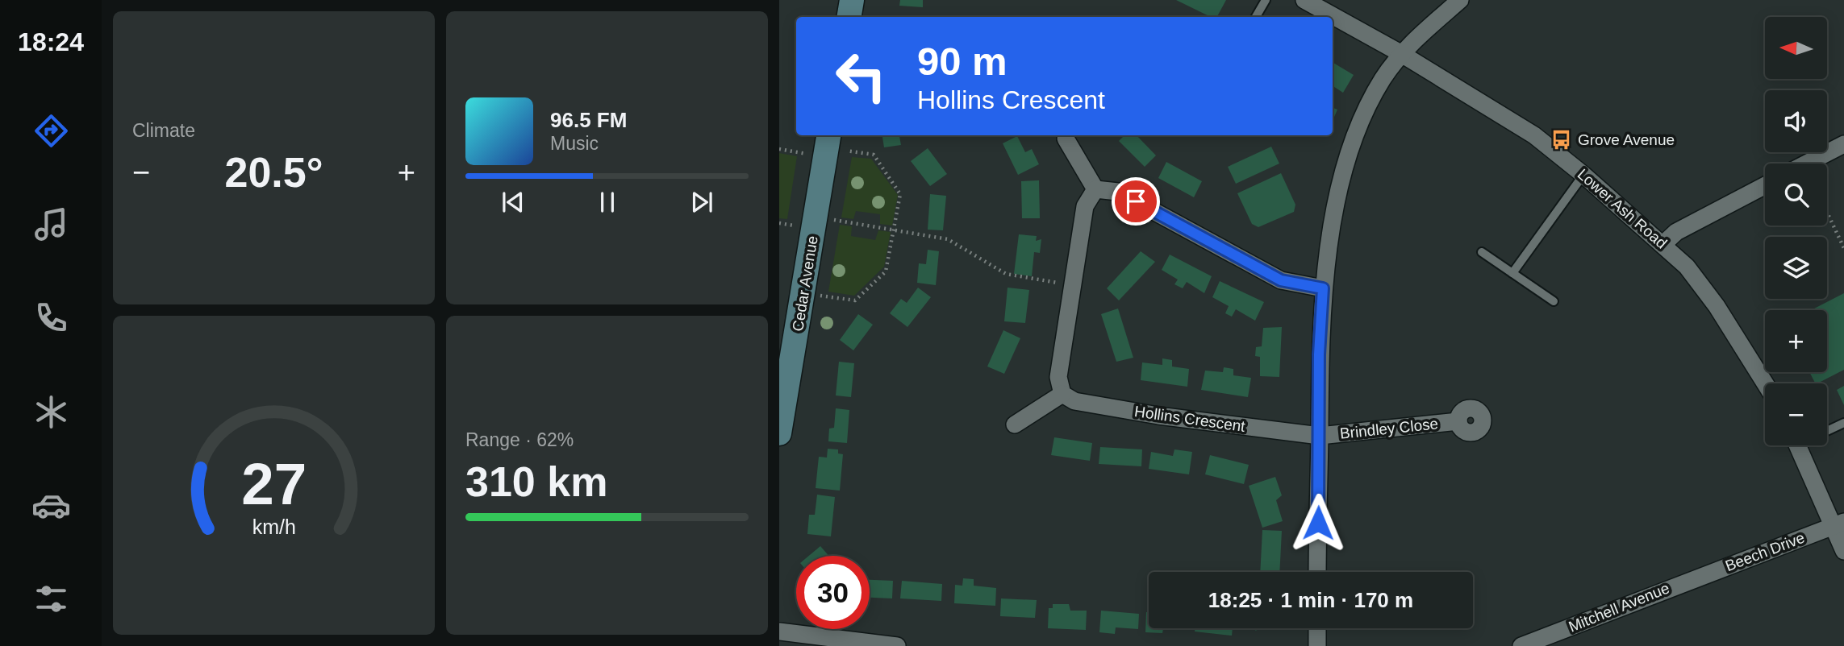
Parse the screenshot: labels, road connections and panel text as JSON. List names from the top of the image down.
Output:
{
  "streets": {
    "main road": ["Cedar Avenue"],
    "street": [
      "Lower Ash Road",
      "Hollins Crescent",
      "Brindley Close",
      "Beech Drive",
      "Mitchell Avenue"
    ]
  },
  "crossings": [
    ["Hollins Crescent", "Brindley Close"],
    ["Beech Drive", "Mitchell Avenue"]
  ],
  "places": {
    "bus stop": ["Grove Avenue"]
  },
  "north": "left",
  "page": {
    "tabs": "18:24",
    "tile": [
      "Climate",
      ["Range · 62%", "310 km"]
    ],
    "map_buttons": ["+", "−"],
    "turn": ["90 m", "Hollins Crescent"],
    "song": ["96.5 FM", "Music"],
    "heat": ["−", "20.5°", "+"],
    "limit": "30",
    "trip": "18:25 · 1 min · 170 m",
    "gauge": ["27", "km/h"]
  }
}
